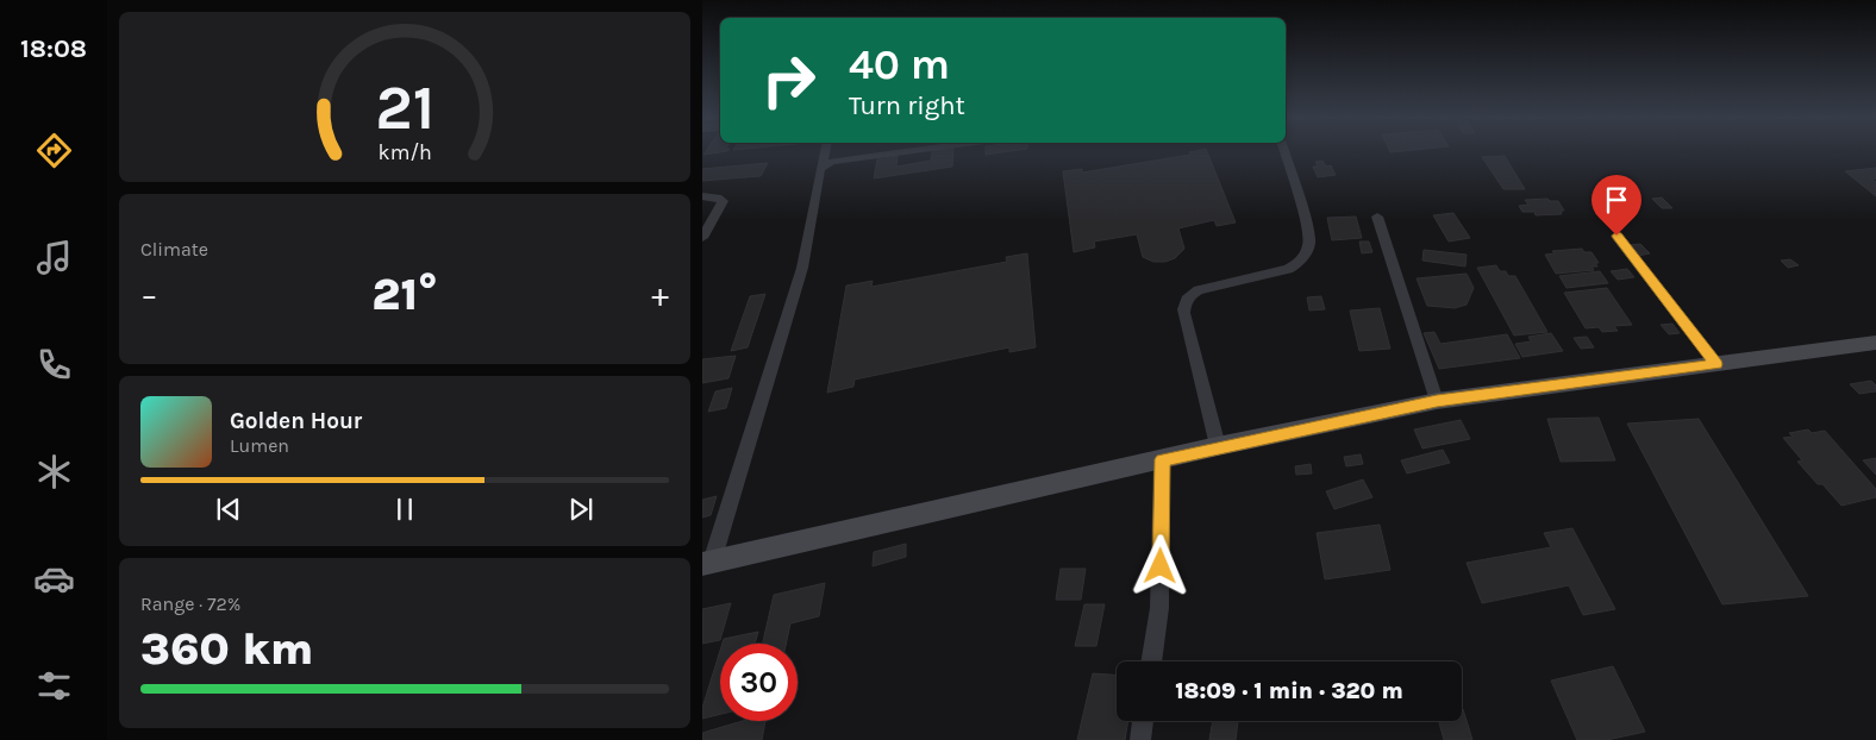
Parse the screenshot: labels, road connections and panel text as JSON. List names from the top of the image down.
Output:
{
  "page": {
    "tabs": "18:08",
    "turn": ["40 m", "Turn right"],
    "tile": [
      "Climate",
      ["Range · 72%", "360 km"]
    ],
    "heat": ["−", "21°", "+"],
    "song": ["Golden Hour", "Lumen"],
    "limit": "30",
    "trip": "18:09 · 1 min · 320 m",
    "gauge": ["21", "km/h"]
  }
}
